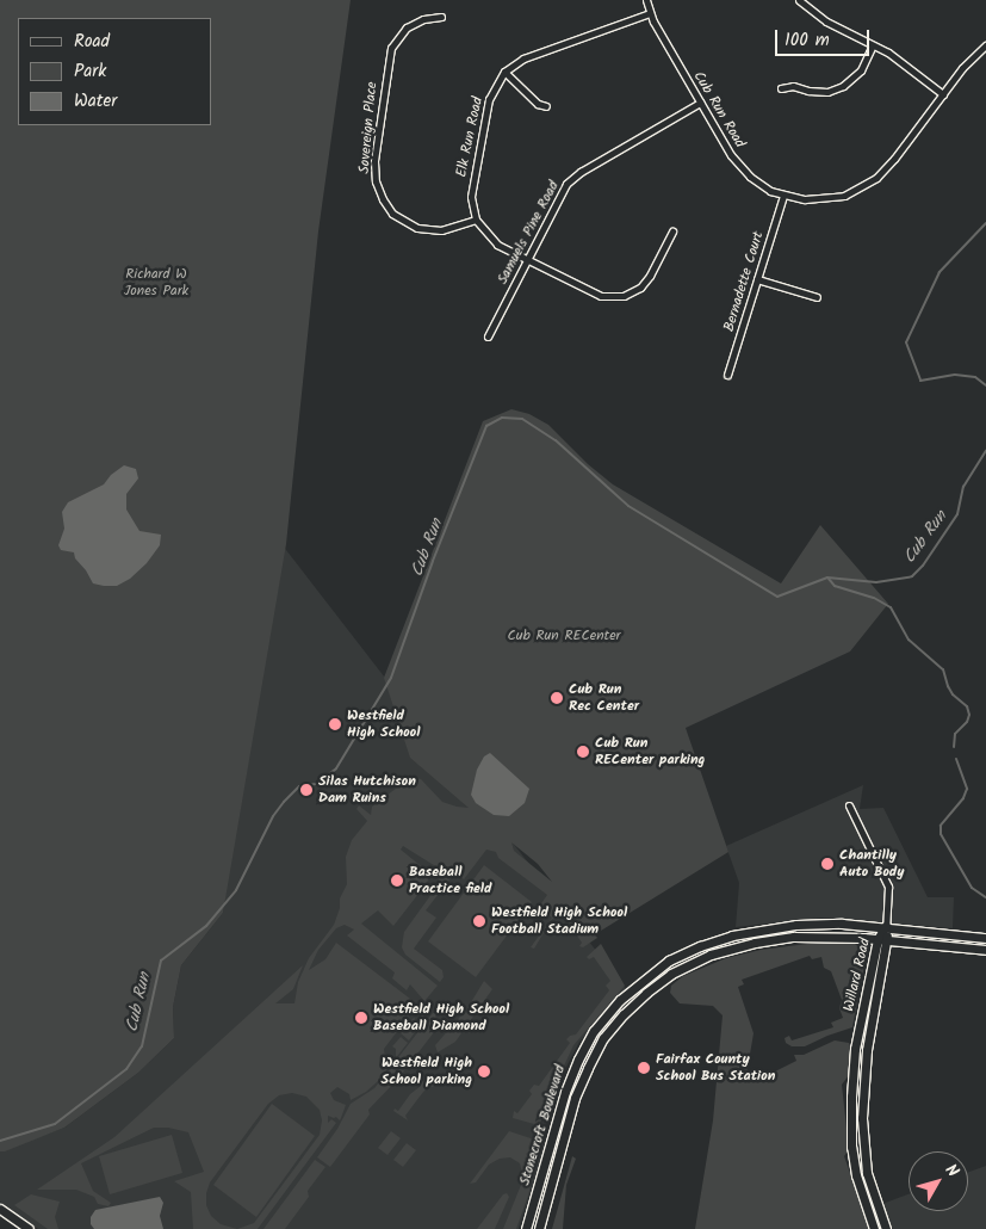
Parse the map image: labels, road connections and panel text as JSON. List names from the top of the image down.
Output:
{
  "streets": {
    "main road": ["Willard Road", "Stonecroft Boulevard"],
    "street": [
      "Cub Run Road",
      "Sovereign Place",
      "Elk Run Road",
      "Samuels Pine Road",
      "Bernadette Court"
    ]
  },
  "crossings": [
    ["Cub Run Road", "Elk Run Road"],
    ["Cub Run Road", "Samuels Pine Road"],
    ["Cub Run Road", "Bernadette Court"],
    ["Sovereign Place", "Elk Run Road"],
    ["Willard Road", "Stonecroft Boulevard"]
  ],
  "water": ["Cub Run"],
  "parks": ["Richard W Jones Park", "Cub Run RECenter"],
  "places": [
    "Cub Run Rec Center",
    "Westfield High School",
    "Cub Run RECenter parking",
    "Silas Hutchison Dam Ruins",
    "Chantilly Auto Body",
    "Baseball Practice field",
    "Westfield High School Football Stadium",
    "Westfield High School Baseball Diamond",
    "Fairfax County School Bus Station",
    "Westfield High School parking"
  ],
  "legend": ["Road", "Park", "Water"],
  "scale_bar": "100 m",
  "north": "top right"
}
